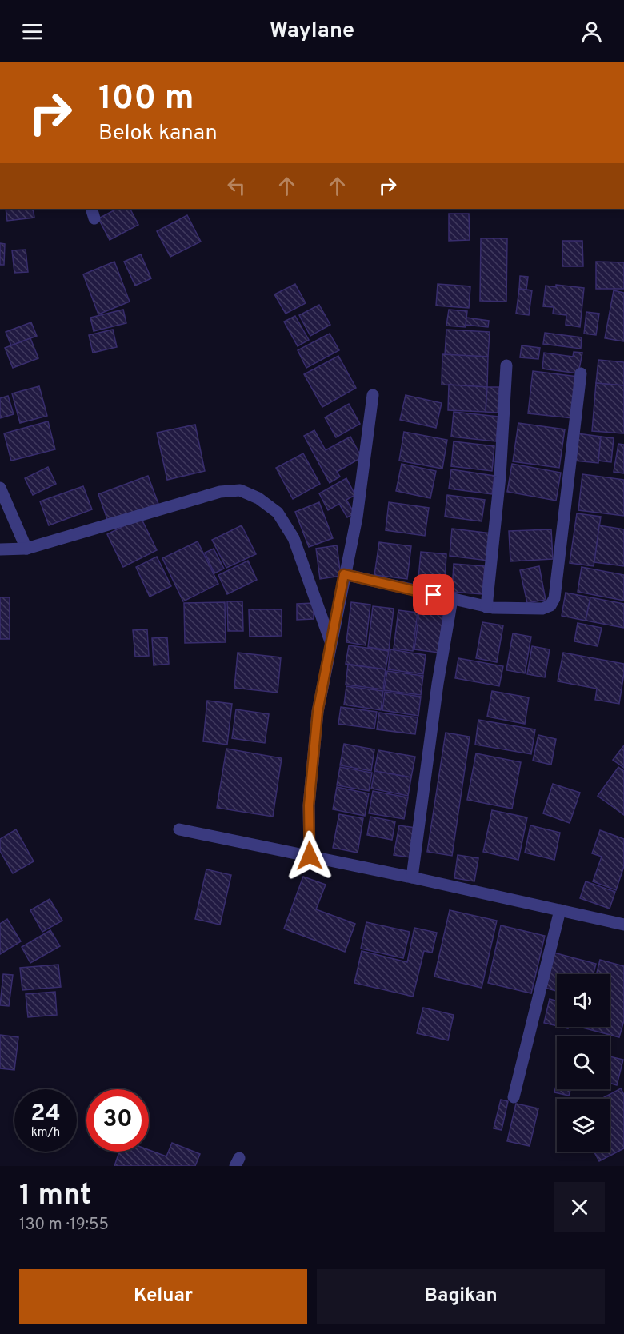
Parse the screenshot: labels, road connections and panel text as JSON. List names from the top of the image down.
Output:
{
  "page": {
    "header": "Waylane",
    "turn": ["100 m", "Belok kanan"],
    "speed": "24 km/h",
    "limit": "30",
    "heading": ["1 mnt", "130 m · 19:55"],
    "buttons": ["Keluar", "Bagikan"]
  }
}
